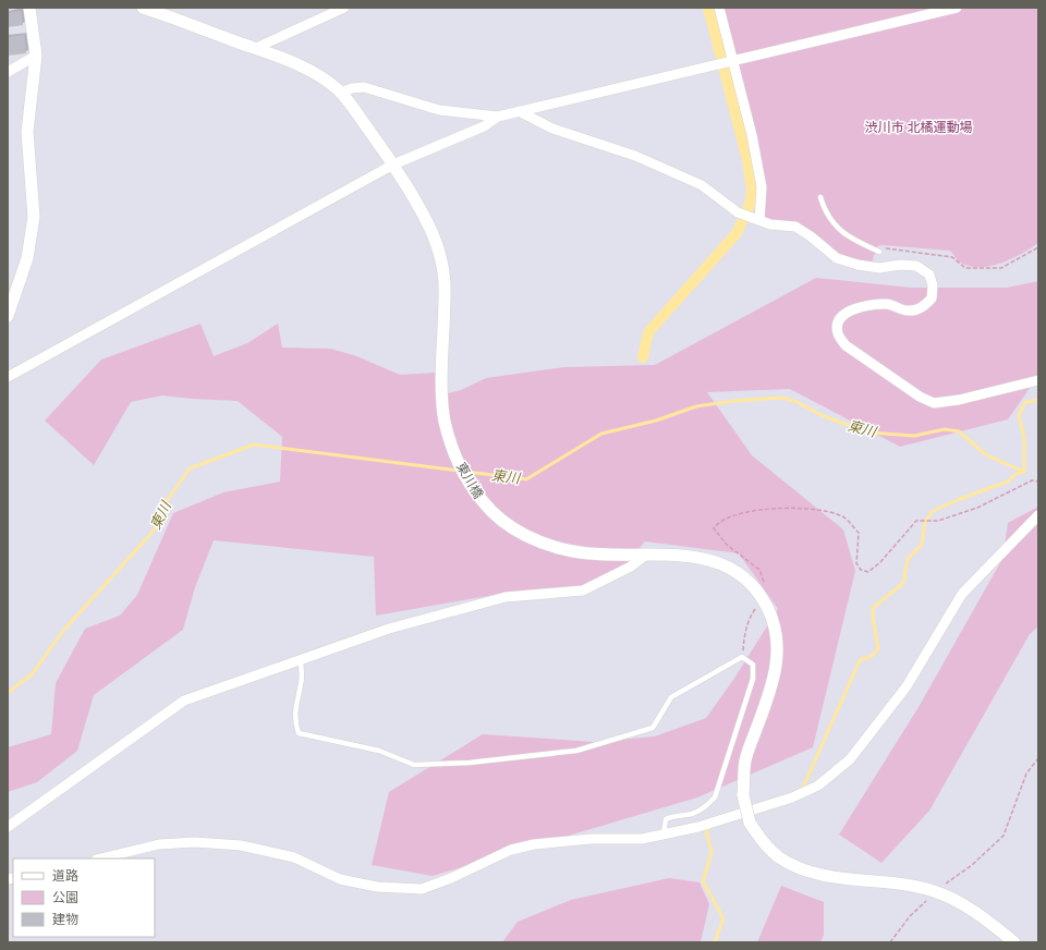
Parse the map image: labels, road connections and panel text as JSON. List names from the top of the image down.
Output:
{
  "streets": {
    "street": ["東川橋"]
  },
  "water": ["東川"],
  "parks": ["渋川市 北橘運動場"],
  "legend": ["道路", "公園", "建物"]
}
